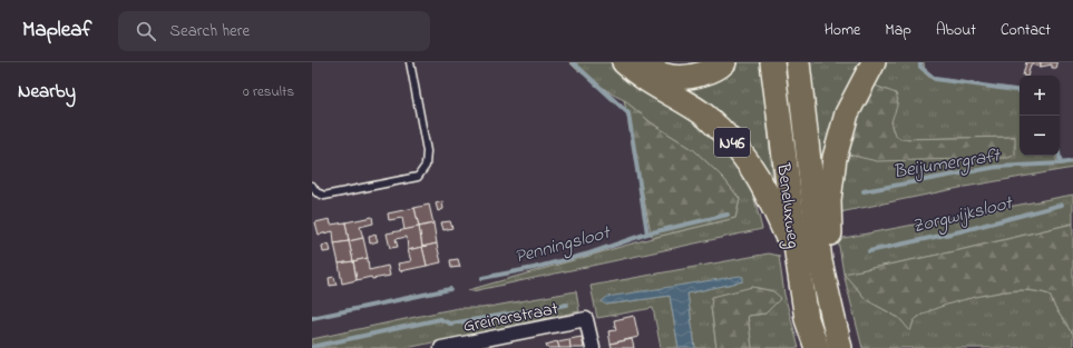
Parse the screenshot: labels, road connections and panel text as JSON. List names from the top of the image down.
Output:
{
  "streets": {
    "highway": ["N46", "Beneluxweg"],
    "street": ["Greinerstraat"]
  },
  "crossings": [
    ["N46", "Beneluxweg"]
  ],
  "water": ["Beijumergraft", "Zorgwijksloot", "Penningsloot"],
  "page": {
    "header": "Mapleaf",
    "search": "Search here",
    "nav": [
      "Home",
      "Map",
      "About",
      "Contact"
    ],
    "heading": ["Nearby", "0 results"],
    "map_buttons": ["+", "−"]
  }
}
